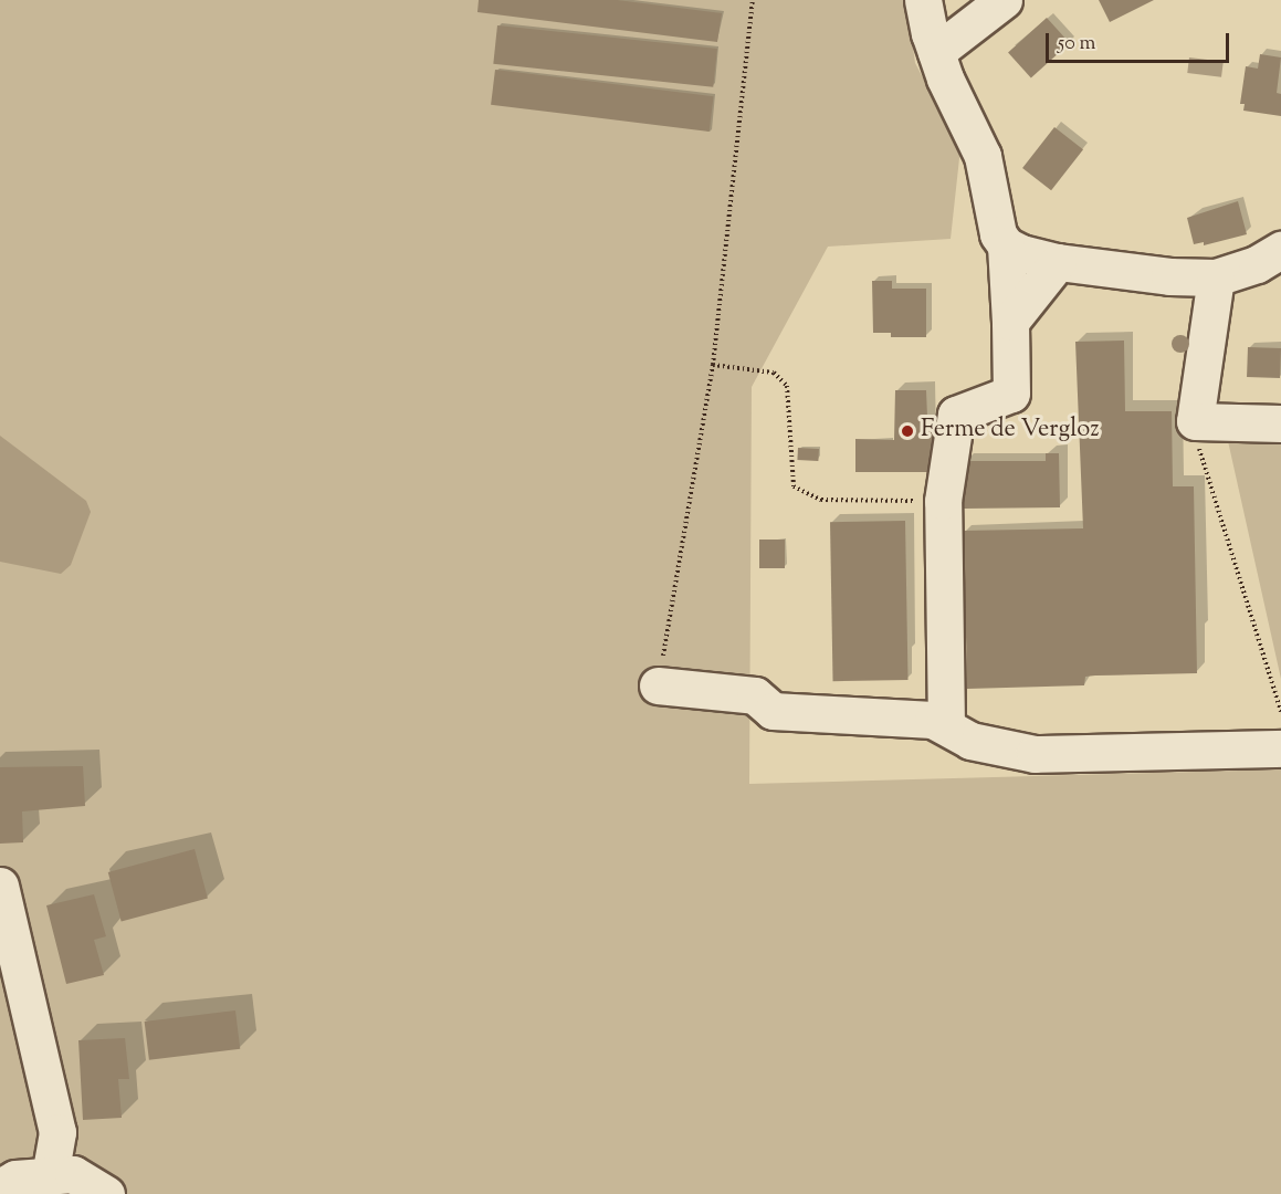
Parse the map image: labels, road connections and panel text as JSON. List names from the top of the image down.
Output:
{
  "places": ["Ferme de Vergloz"],
  "scale_bar": "50 m"
}
